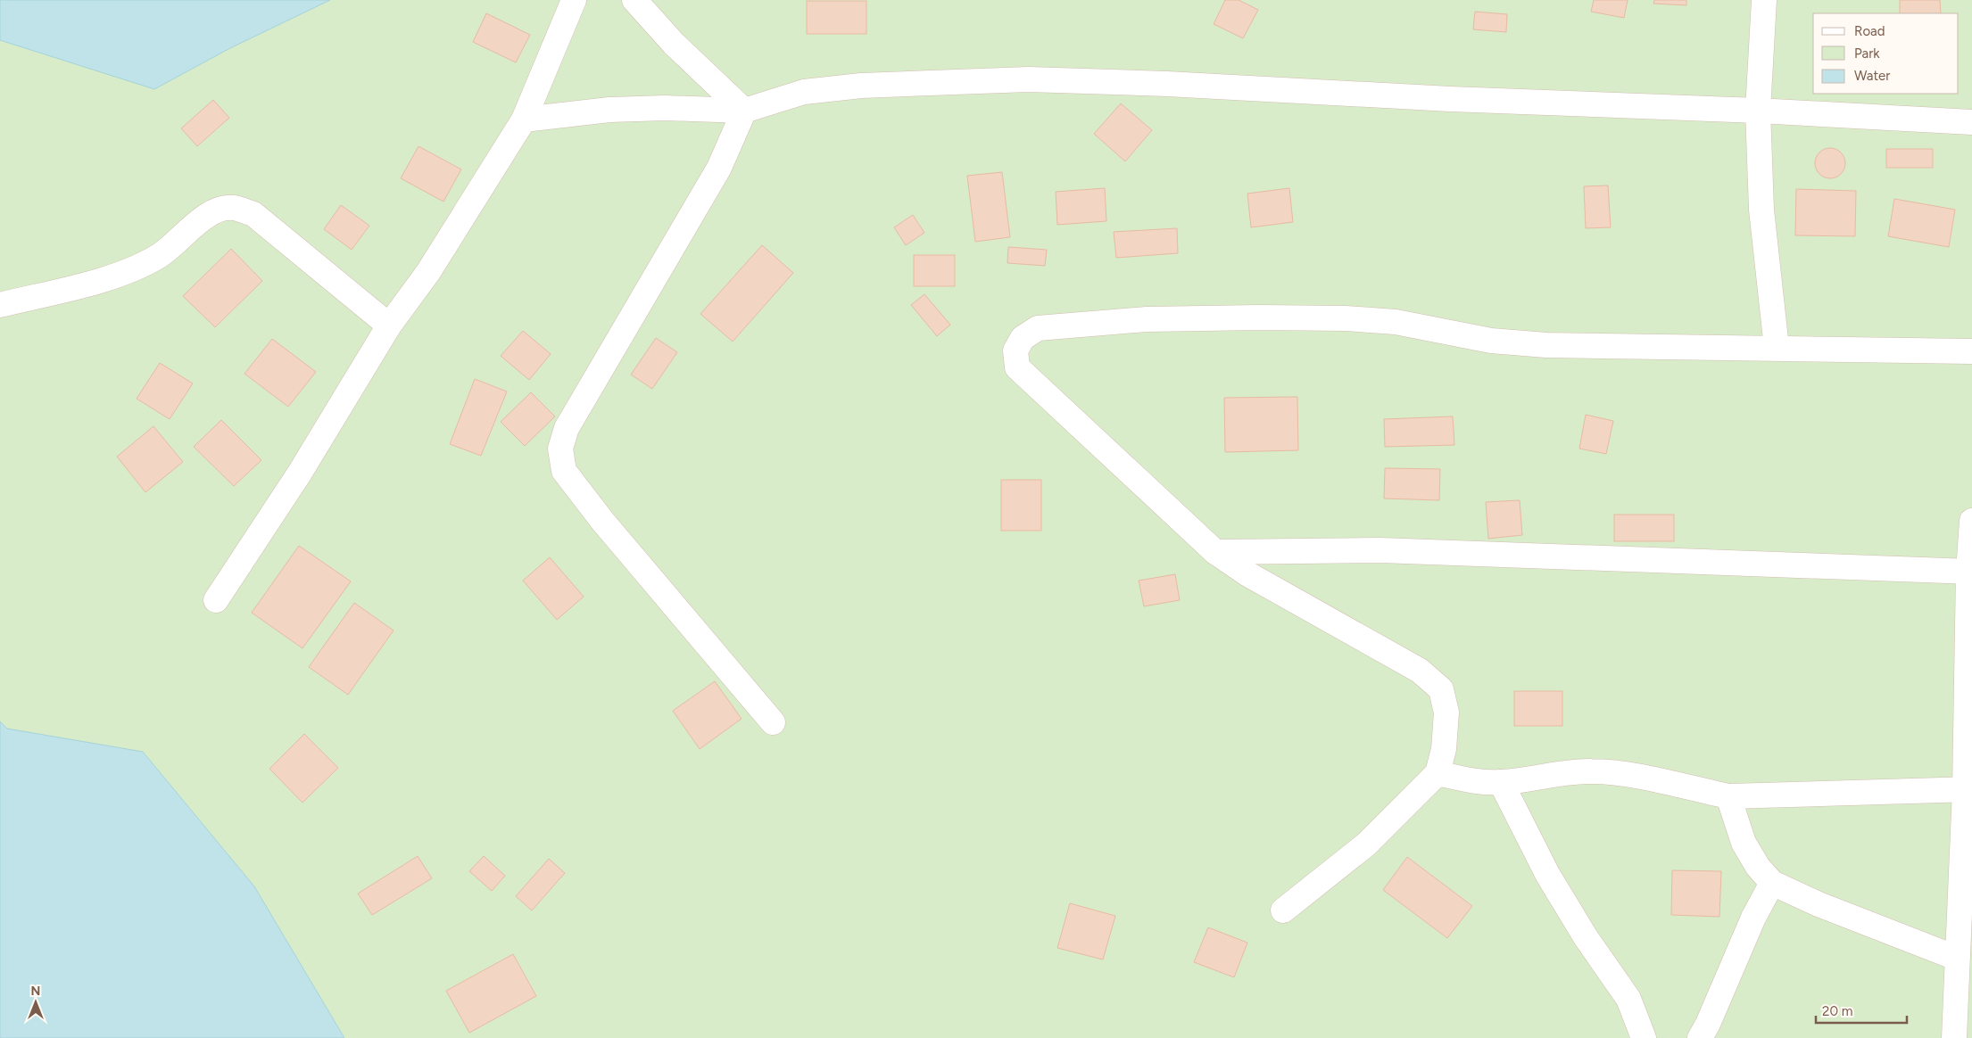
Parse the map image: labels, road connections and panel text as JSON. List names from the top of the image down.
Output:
{
  "legend": ["Road", "Park", "Water"],
  "scale_bar": "20 m",
  "north": "top"
}
